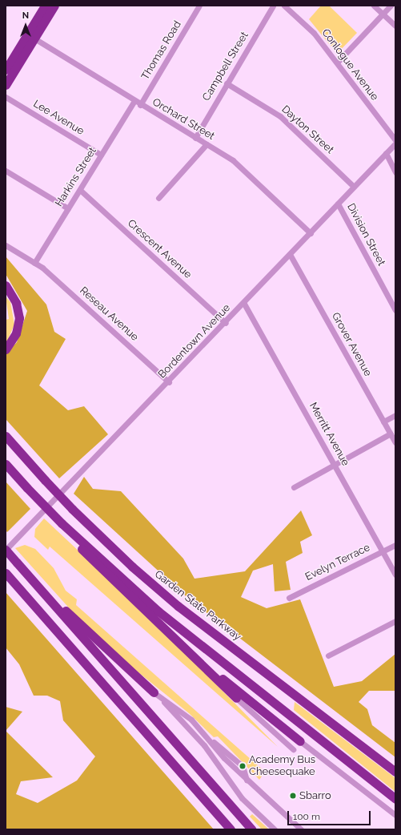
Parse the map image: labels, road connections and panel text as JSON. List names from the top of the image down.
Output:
{
  "streets": {
    "highway": ["Garden State Parkway"],
    "street": [
      "Thomas Road",
      "Conlogue Avenue",
      "Campbell Street",
      "Lee Avenue",
      "Orchard Street",
      "Dayton Street",
      "Harkins Street",
      "Division Street",
      "Crescent Avenue",
      "Reseau Avenue",
      "Bordentown Avenue",
      "Grover Avenue",
      "Merritt Avenue",
      "Evelyn Terrace"
    ]
  },
  "crossings": [
    ["Thomas Road", "Orchard Street"],
    ["Campbell Street", "Orchard Street"],
    ["Campbell Street", "Dayton Street"],
    ["Lee Avenue", "Harkins Street"],
    ["Orchard Street", "Harkins Street"],
    ["Orchard Street", "Bordentown Avenue"],
    ["Dayton Street", "Bordentown Avenue"],
    ["Harkins Street", "Crescent Avenue"],
    ["Harkins Street", "Reseau Avenue"],
    ["Division Street", "Bordentown Avenue"],
    ["Crescent Avenue", "Bordentown Avenue"],
    ["Reseau Avenue", "Bordentown Avenue"],
    ["Bordentown Avenue", "Grover Avenue"],
    ["Bordentown Avenue", "Merritt Avenue"],
    ["Merritt Avenue", "Evelyn Terrace"]
  ],
  "places": ["Academy Bus Cheesequake", "Sbarro"],
  "scale_bar": "100 m",
  "north": "top"
}
